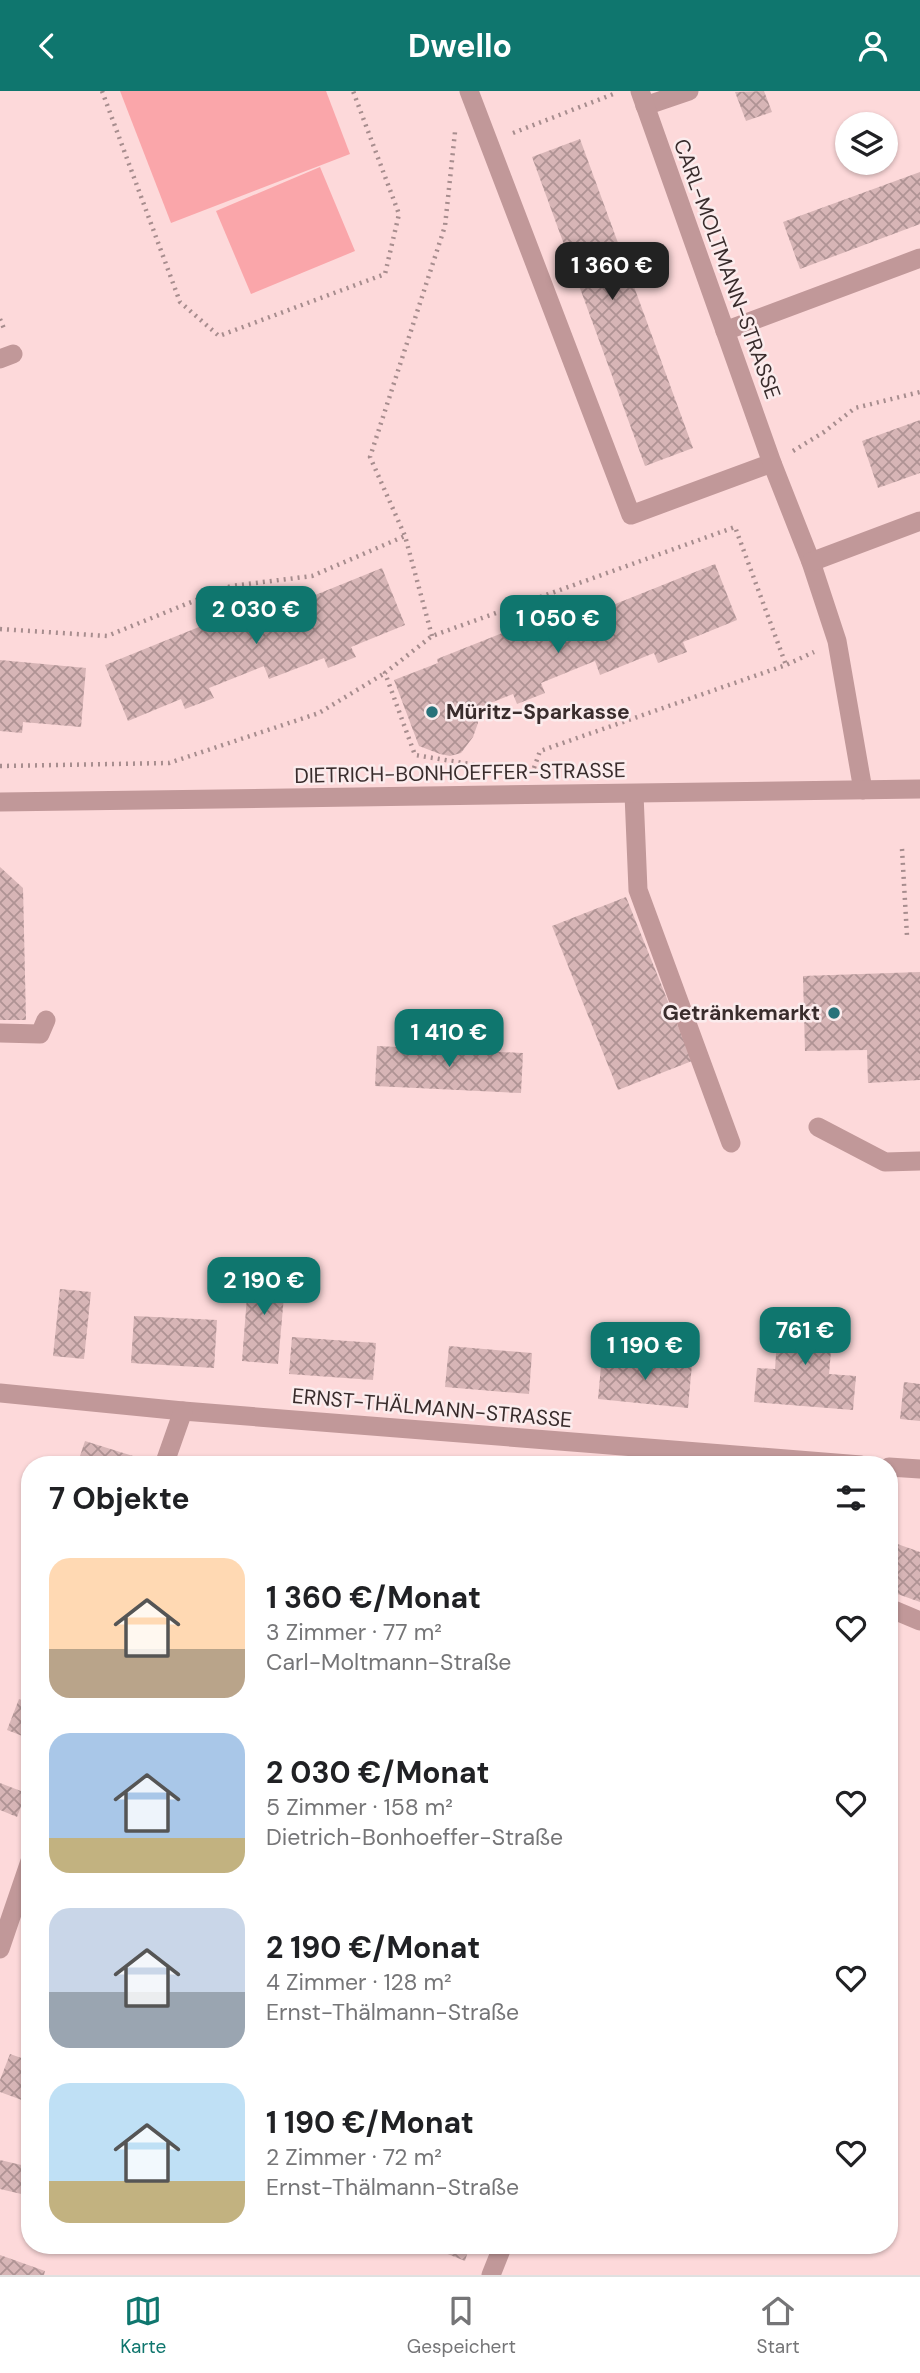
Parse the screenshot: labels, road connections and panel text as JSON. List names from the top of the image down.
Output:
{
  "streets": {
    "street": ["CARL-MOLTMANN-STRASSE", "DIETRICH-BONHOEFFER-STRASSE", "ERNST-THÄLMANN-STRASSE"]
  },
  "crossings": [
    ["CARL-MOLTMANN-STRASSE", "DIETRICH-BONHOEFFER-STRASSE"]
  ],
  "places": ["Müritz-Sparkasse", "Getränkemarkt"],
  "page": {
    "header": "Dwello",
    "price": [
      "1 360 €",
      "2 030 €",
      "1 050 €",
      "1 410 €",
      "2 190 €",
      "761 €",
      "1 190 €"
    ],
    "heading": "7 Objekte",
    "list": [
      {
        "name": "1 360 €/Monat",
        "note": "3 Zimmer · 77 m² · Carl-Moltmann-Straße"
      },
      {
        "name": "2 030 €/Monat",
        "note": "5 Zimmer · 158 m² · Dietrich-Bonhoeffer-Straße"
      },
      {
        "name": "2 190 €/Monat",
        "note": "4 Zimmer · 128 m² · Ernst-Thälmann-Straße"
      },
      {
        "name": "1 190 €/Monat",
        "note": "2 Zimmer · 72 m² · Ernst-Thälmann-Straße"
      }
    ],
    "tabs": ["Karte", "Gespeichert", "Start"]
  }
}
